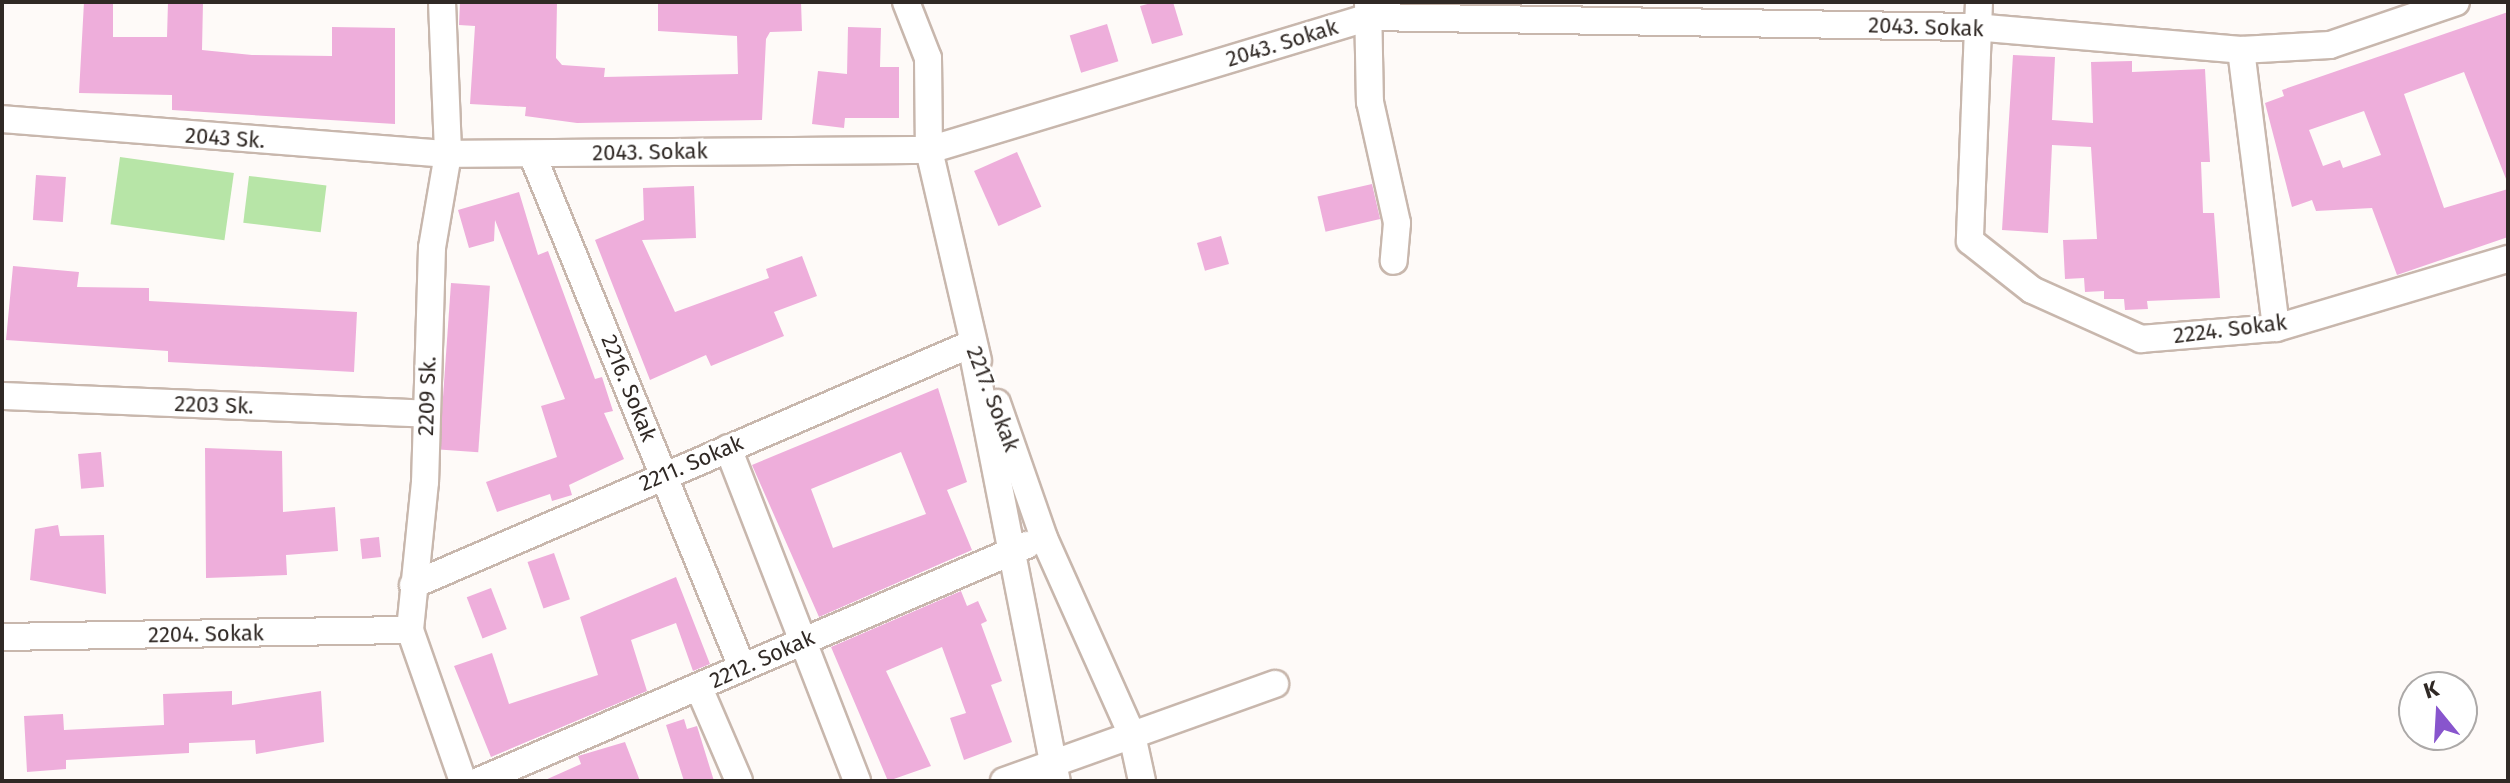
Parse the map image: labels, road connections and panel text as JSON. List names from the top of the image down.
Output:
{
  "streets": {
    "street": [
      "2043. Sokak",
      "2043 Sk.",
      "2224. Sokak",
      "2216. Sokak",
      "2209 Sk.",
      "2217. Sokak",
      "2203 Sk.",
      "2211. Sokak",
      "2204. Sokak",
      "2212. Sokak"
    ]
  },
  "crossings": [
    ["2043. Sokak", "2043 Sk."],
    ["2043. Sokak", "2224. Sokak"],
    ["2043. Sokak", "2216. Sokak"],
    ["2043. Sokak", "2209 Sk."],
    ["2043. Sokak", "2217. Sokak"],
    ["2043 Sk.", "2209 Sk."],
    ["2216. Sokak", "2211. Sokak"],
    ["2216. Sokak", "2212. Sokak"],
    ["2209 Sk.", "2203 Sk."],
    ["2209 Sk.", "2211. Sokak"],
    ["2209 Sk.", "2204. Sokak"],
    ["2217. Sokak", "2211. Sokak"],
    ["2217. Sokak", "2212. Sokak"]
  ],
  "north": "top"
}
